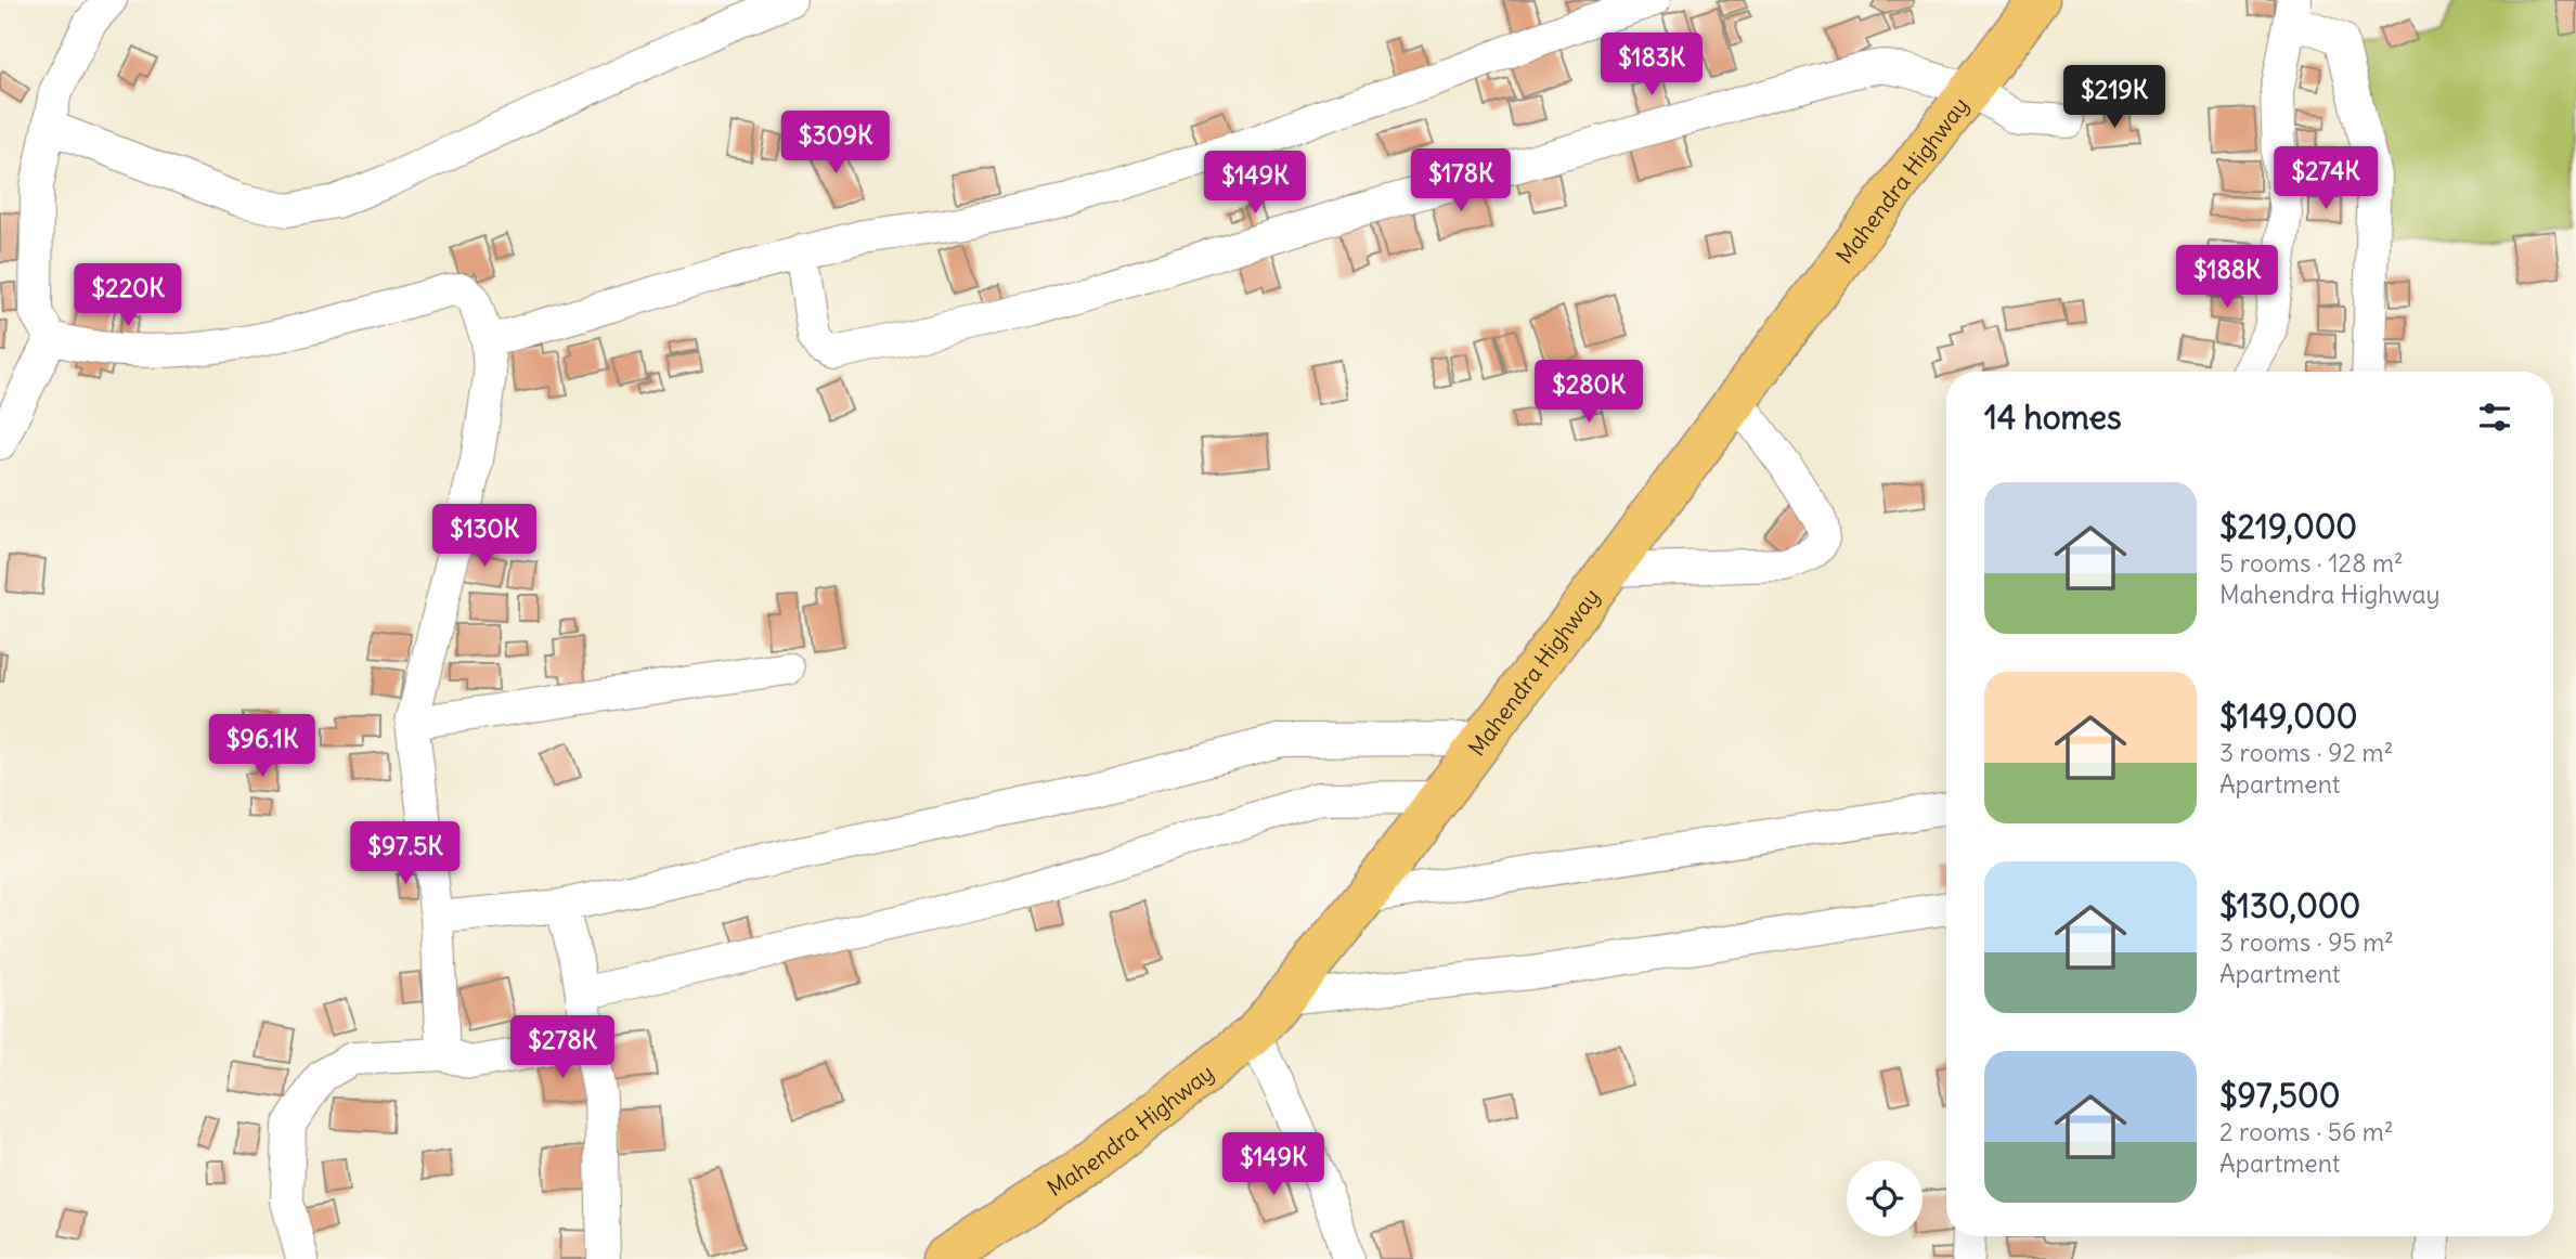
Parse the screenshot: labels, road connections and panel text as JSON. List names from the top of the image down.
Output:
{
  "streets": {
    "highway": ["Mahendra Highway"]
  },
  "page": {
    "price": [
      "$183K",
      "$219K",
      "$309K",
      "$274K",
      "$178K",
      "$149K",
      "$188K",
      "$220K",
      "$280K",
      "$130K",
      "$96.1K",
      "$97.5K",
      "$278K",
      "$149K"
    ],
    "heading": "14 homes",
    "list": [
      {
        "name": "$219,000",
        "note": "5 rooms · 128 m² · Mahendra Highway"
      },
      {
        "name": "$149,000",
        "note": "3 rooms · 92 m² · Apartment"
      },
      {
        "name": "$130,000",
        "note": "3 rooms · 95 m² · Apartment"
      },
      {
        "name": "$97,500",
        "note": "2 rooms · 56 m² · Apartment"
      }
    ]
  }
}
